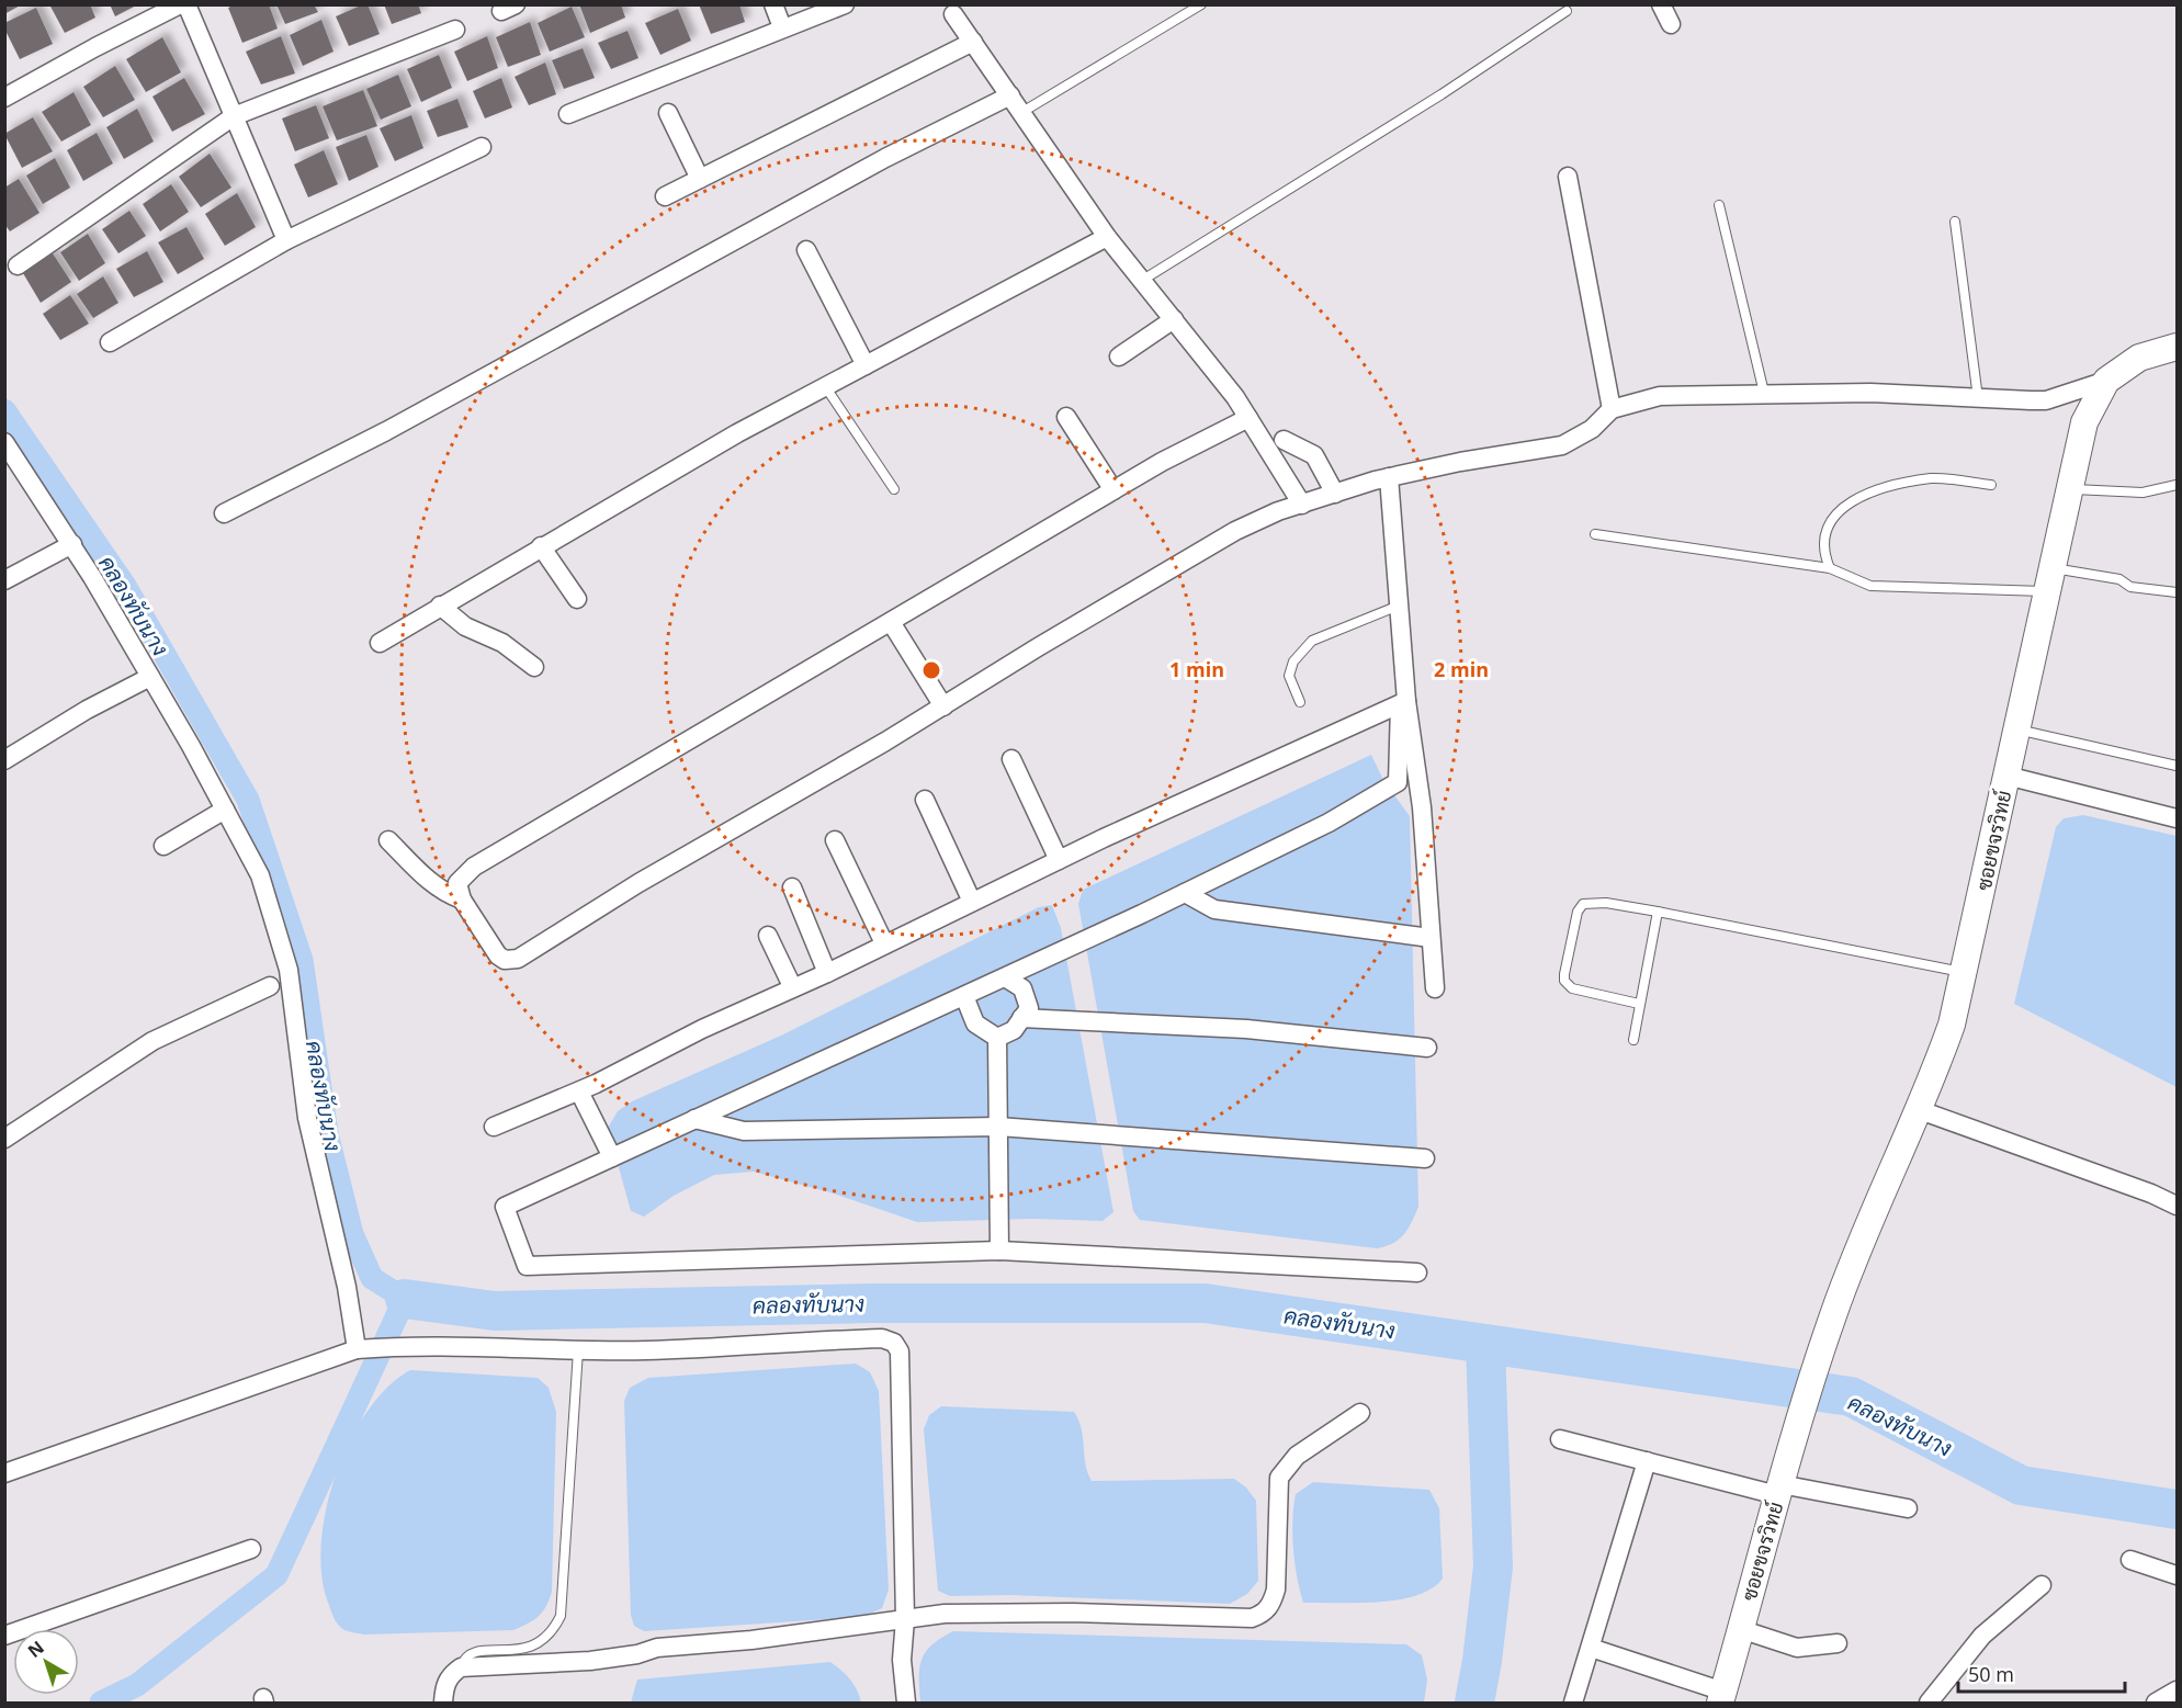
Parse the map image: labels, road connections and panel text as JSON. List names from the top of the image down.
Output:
{
  "streets": {
    "street": ["ซอยขจรวิทย์"]
  },
  "water": ["คลองทับนาง"],
  "scale_bar": "50 m",
  "north": "top left",
  "rings": ["1 min", "2 min"]
}
